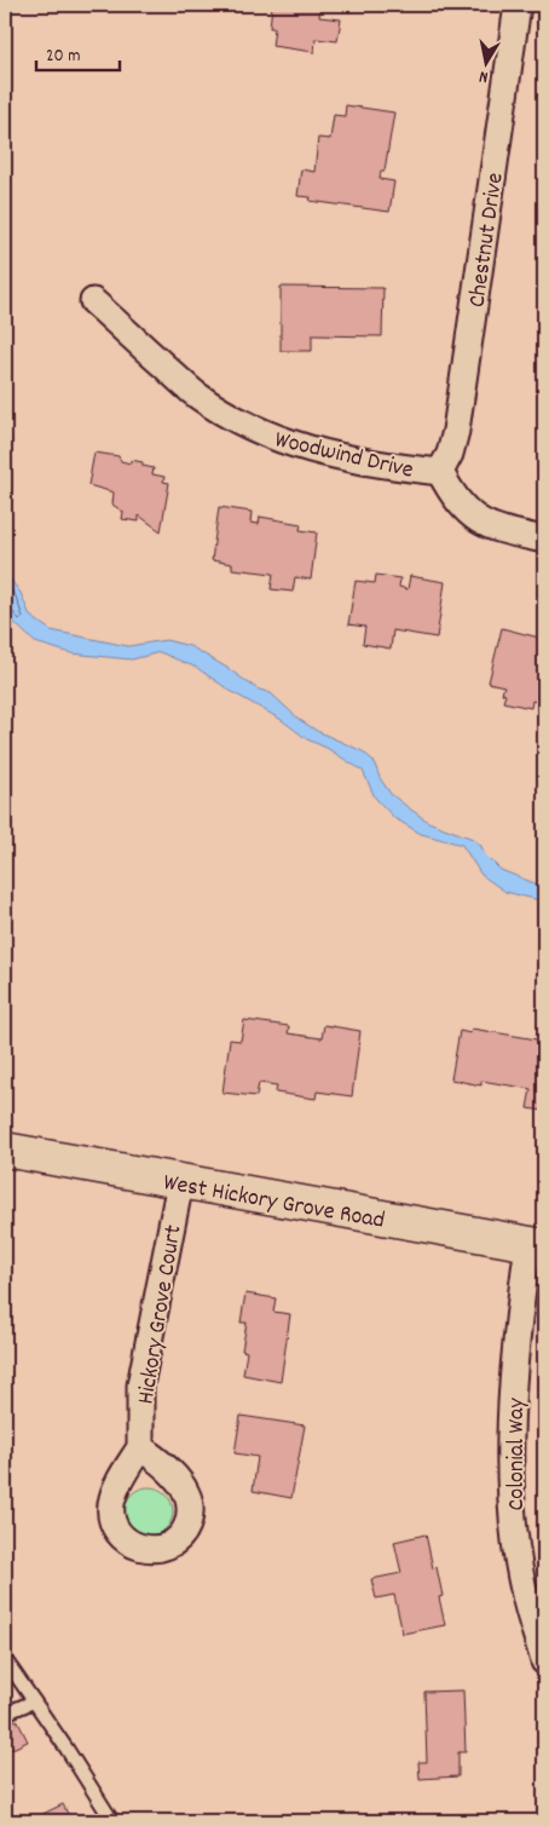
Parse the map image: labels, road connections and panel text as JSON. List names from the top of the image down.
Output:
{
  "streets": {
    "street": [
      "Chestnut Drive",
      "Woodwind Drive",
      "West Hickory Grove Road",
      "Hickory Grove Court",
      "Colonial Way"
    ]
  },
  "crossings": [
    ["Chestnut Drive", "Woodwind Drive"],
    ["West Hickory Grove Road", "Hickory Grove Court"],
    ["West Hickory Grove Road", "Colonial Way"]
  ],
  "scale_bar": "20 m",
  "north": "bottom"
}
